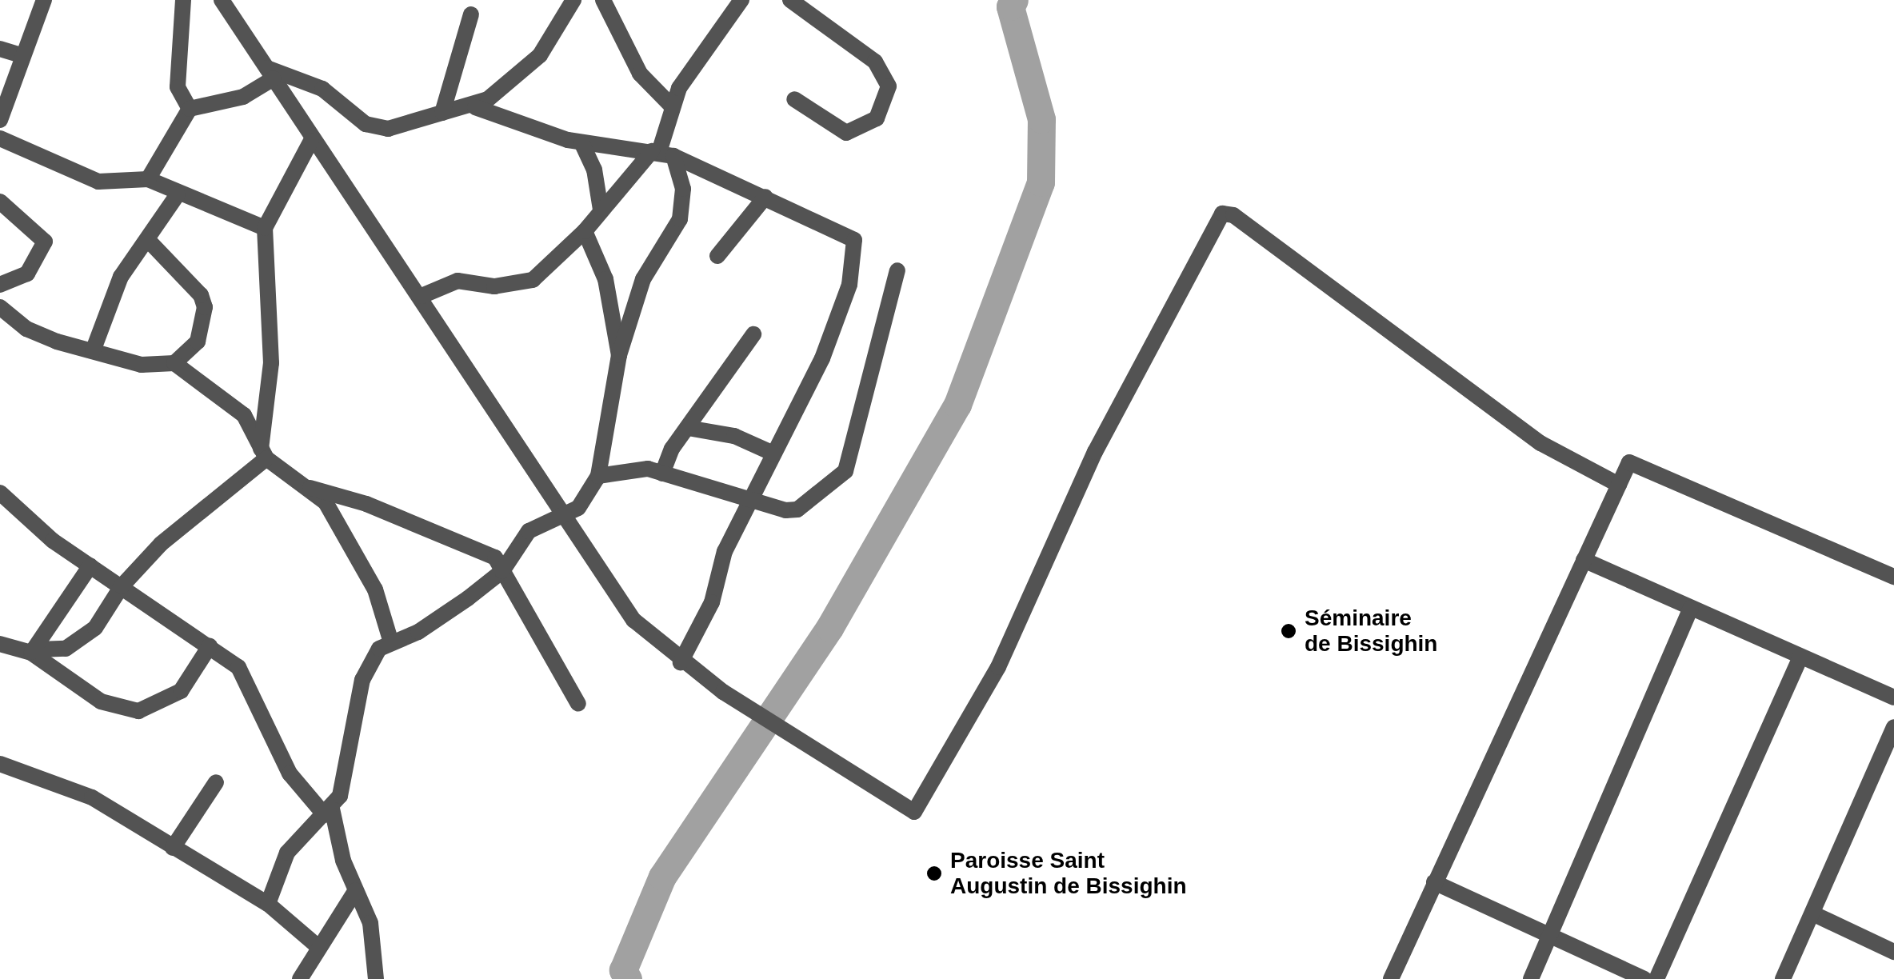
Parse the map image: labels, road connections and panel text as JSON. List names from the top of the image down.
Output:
{
  "places": ["Séminaire de Bissighin", "Paroisse Saint Augustin de Bissighin"]
}
